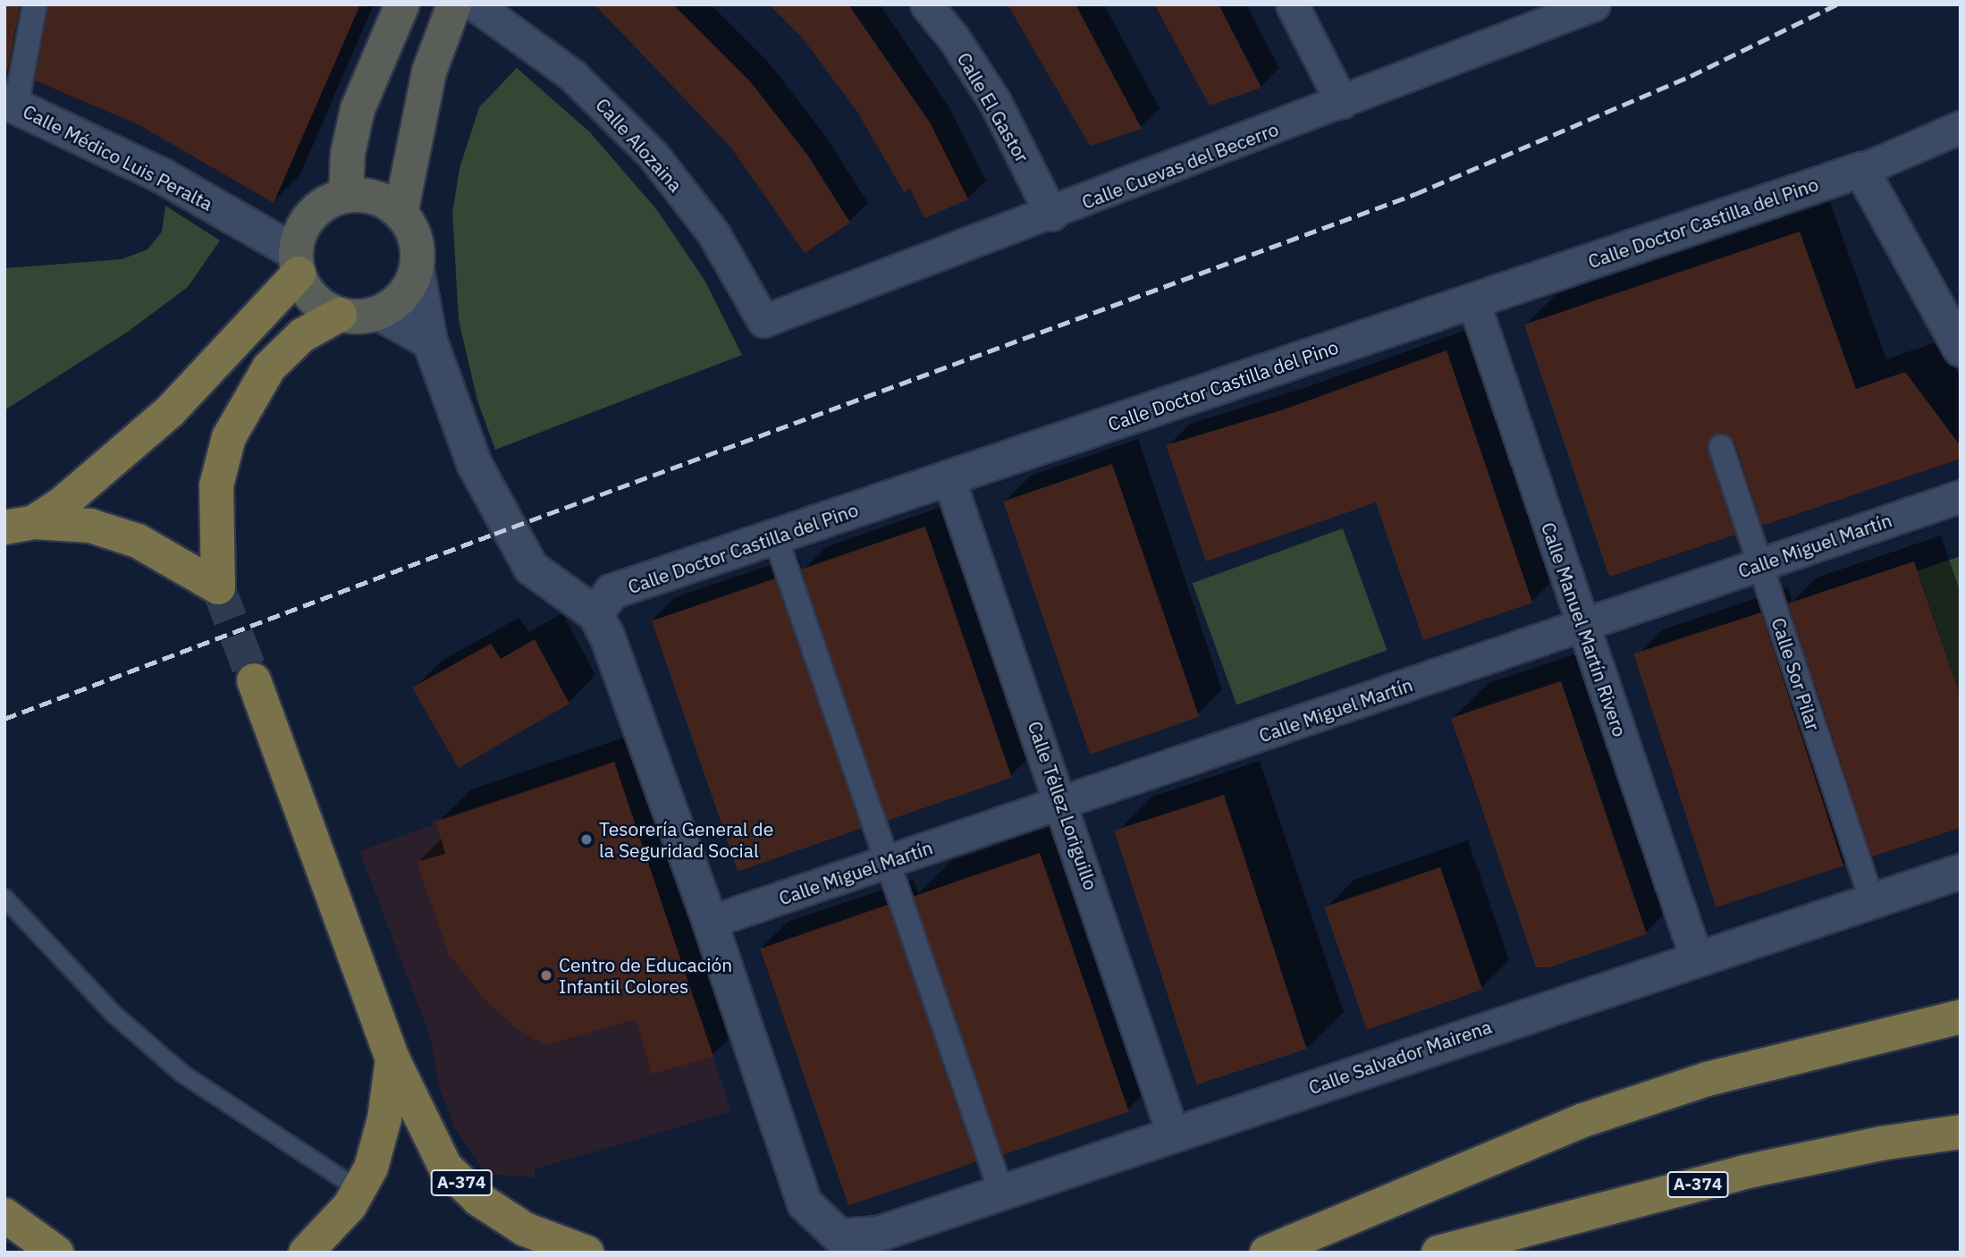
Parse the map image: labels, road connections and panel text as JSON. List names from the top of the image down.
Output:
{
  "streets": {
    "main road": ["A-374"],
    "street": [
      "Calle El Gastor",
      "Calle Alozaina",
      "Calle Médico Luis Peralta",
      "Calle Cuevas del Becerro",
      "Calle Doctor Castilla del Pino",
      "Calle Miguel Martín",
      "Calle Manuel Martín Rivero",
      "Calle Sor Pilar",
      "Calle Téllez Loriguillo",
      "Calle Salvador Mairena"
    ]
  },
  "crossings": [
    ["Calle El Gastor", "Calle Cuevas del Becerro"],
    ["Calle Alozaina", "Calle Cuevas del Becerro"],
    ["Calle Doctor Castilla del Pino", "Calle Manuel Martín Rivero"],
    ["Calle Doctor Castilla del Pino", "Calle Téllez Loriguillo"],
    ["Calle Miguel Martín", "Calle Manuel Martín Rivero"],
    ["Calle Miguel Martín", "Calle Sor Pilar"],
    ["Calle Miguel Martín", "Calle Téllez Loriguillo"],
    ["Calle Miguel Martín", "Calle Salvador Mairena"],
    ["Calle Manuel Martín Rivero", "Calle Salvador Mairena"],
    ["Calle Sor Pilar", "Calle Salvador Mairena"],
    ["Calle Téllez Loriguillo", "Calle Salvador Mairena"]
  ],
  "places": ["Tesorería General de la Seguridad Social", "Centro de Educación Infantil Colores"]
}
